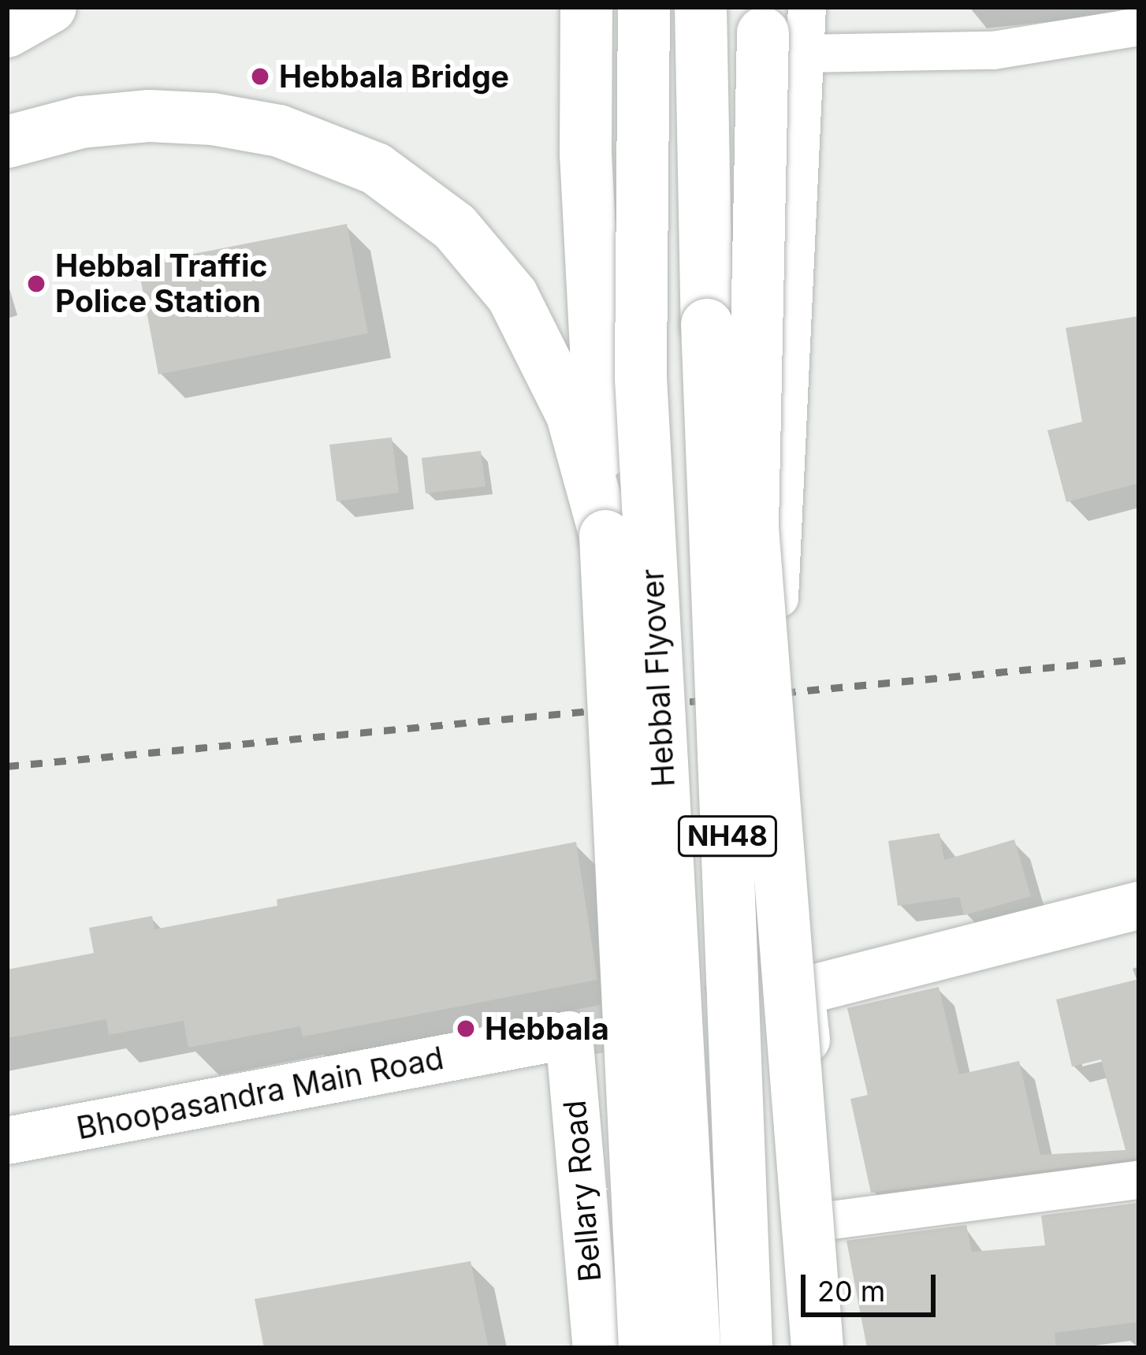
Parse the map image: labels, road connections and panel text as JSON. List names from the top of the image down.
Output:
{
  "streets": {
    "highway": ["Hebbal Flyover", "NH48"],
    "street": ["Bhoopasandra Main Road", "Bellary Road"]
  },
  "crossings": [
    ["Bhoopasandra Main Road", "Bellary Road"]
  ],
  "places": ["Hebbala Bridge", "Hebbal Traffic Police Station", "Hebbala"],
  "scale_bar": "20 m"
}
